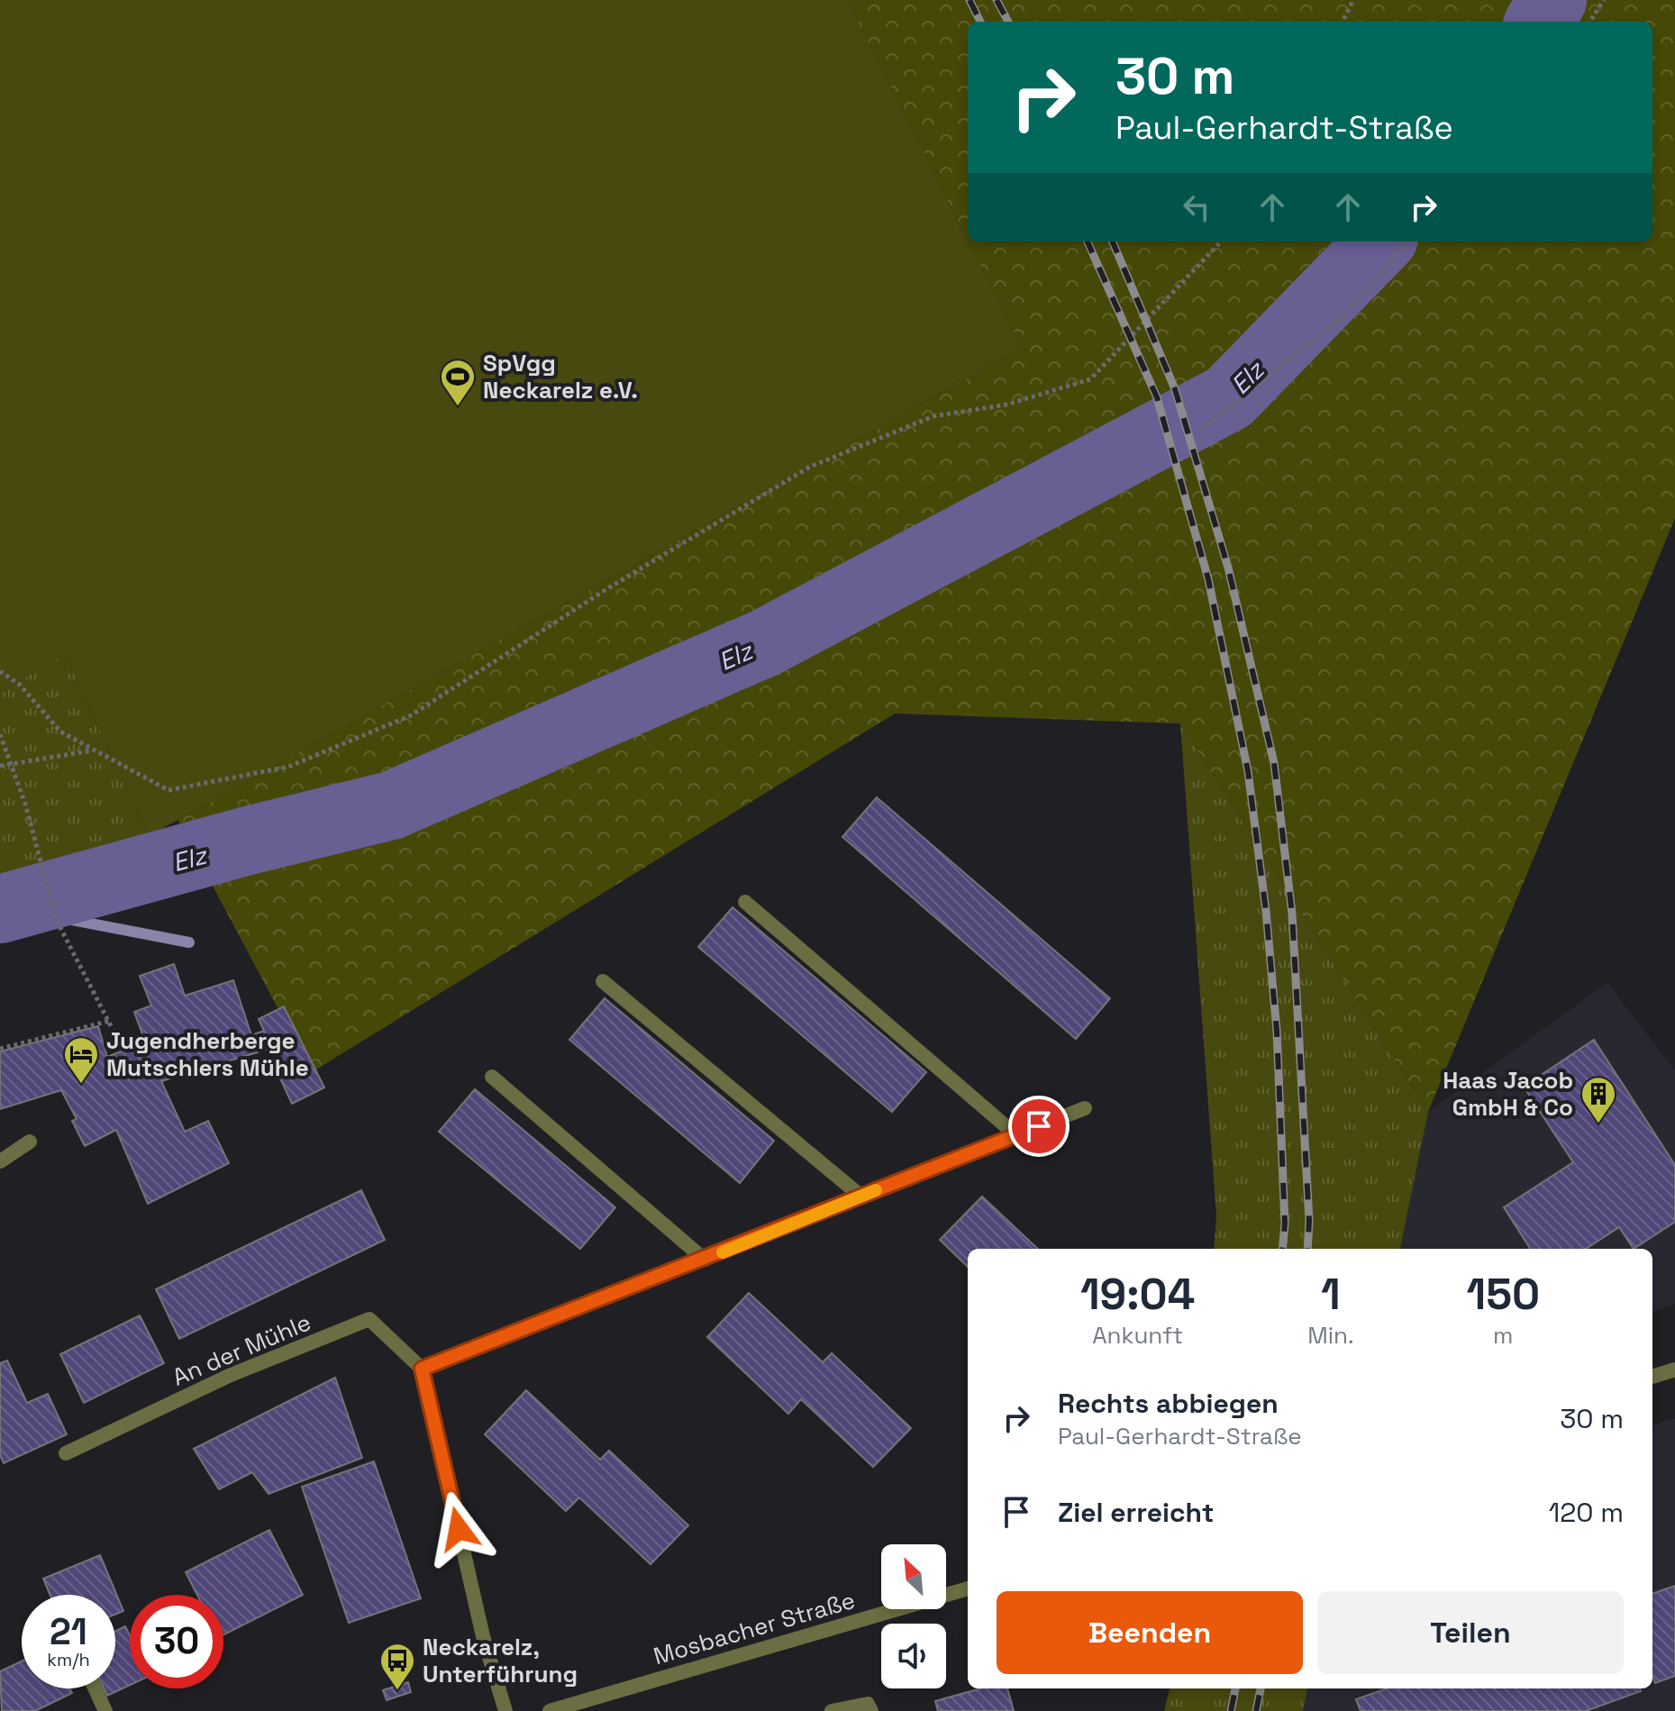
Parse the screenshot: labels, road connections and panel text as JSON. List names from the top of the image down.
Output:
{
  "streets": {
    "street": ["An der Mühle", "Mosbacher Straße"]
  },
  "water": ["Elz"],
  "places": {
    "sports": ["SpVgg Neckarelz e.V."],
    "hotel": ["Jugendherberge Mutschlers Mühle"],
    "building": ["Haas Jacob GmbH & Co"],
    "bus stop": ["Neckarelz, Unterführung"]
  },
  "north": "top left",
  "page": {
    "turn": ["30 m", "Paul-Gerhardt-Straße"],
    "eta": [
      "19:04",
      "Ankunft",
      "1",
      "Min.",
      "150",
      "m"
    ],
    "list": [
      {
        "name": "Rechts abbiegen",
        "note": "Paul-Gerhardt-Straße",
        "value": "30 m"
      },
      {
        "name": "Ziel erreicht",
        "value": "120 m"
      }
    ],
    "buttons": ["Beenden", "Teilen"],
    "speed": "21 km/h",
    "limit": "30"
  }
}
